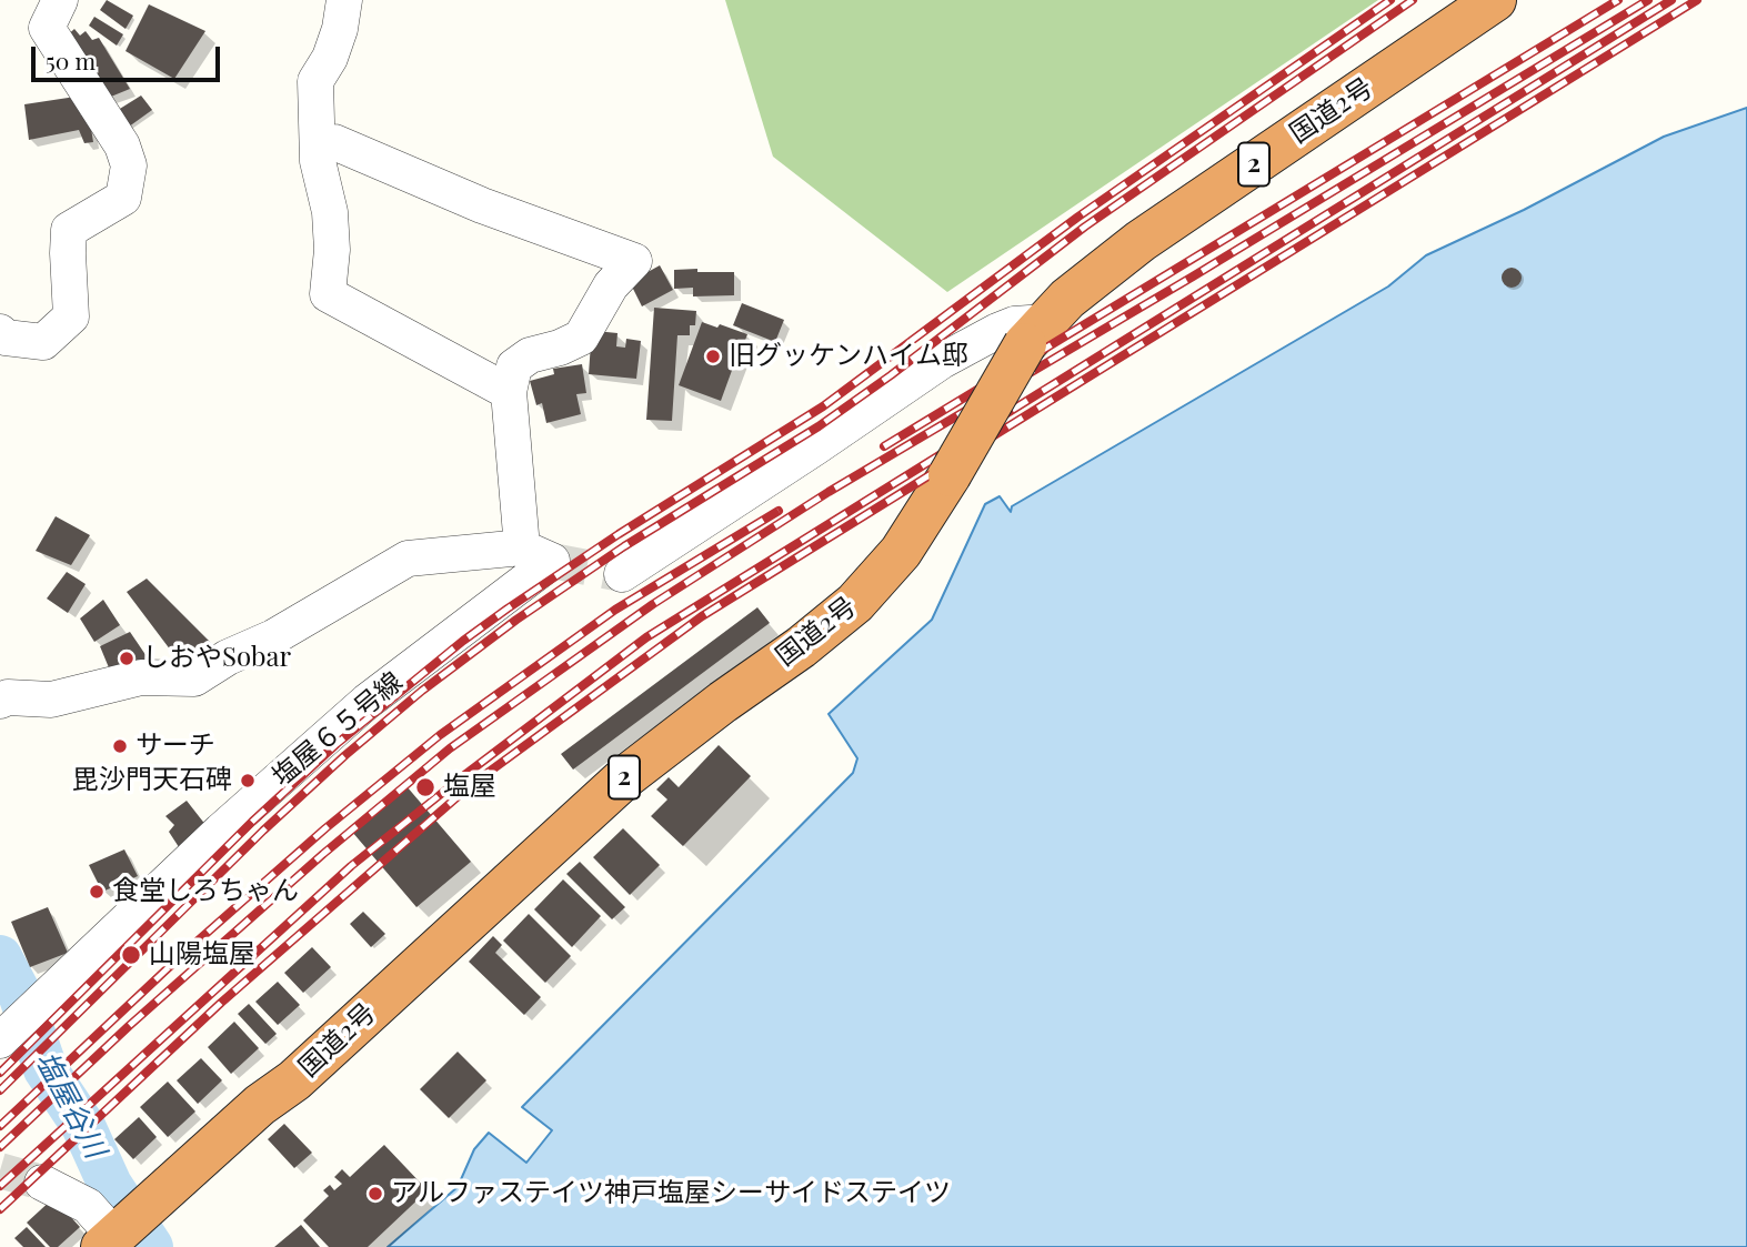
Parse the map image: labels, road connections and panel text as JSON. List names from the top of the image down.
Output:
{
  "streets": {
    "highway": ["国道2号", "2"],
    "street": ["塩屋６５号線"]
  },
  "water": ["塩屋谷川"],
  "places": [
    "旧グッケンハイム邸",
    "しおやSobar",
    "サーチ",
    "毘沙門天石碑",
    "塩屋",
    "食堂しろちゃん",
    "山陽塩屋",
    "アルファステイツ神戸塩屋シーサイドステイツ"
  ],
  "scale_bar": "50 m"
}
